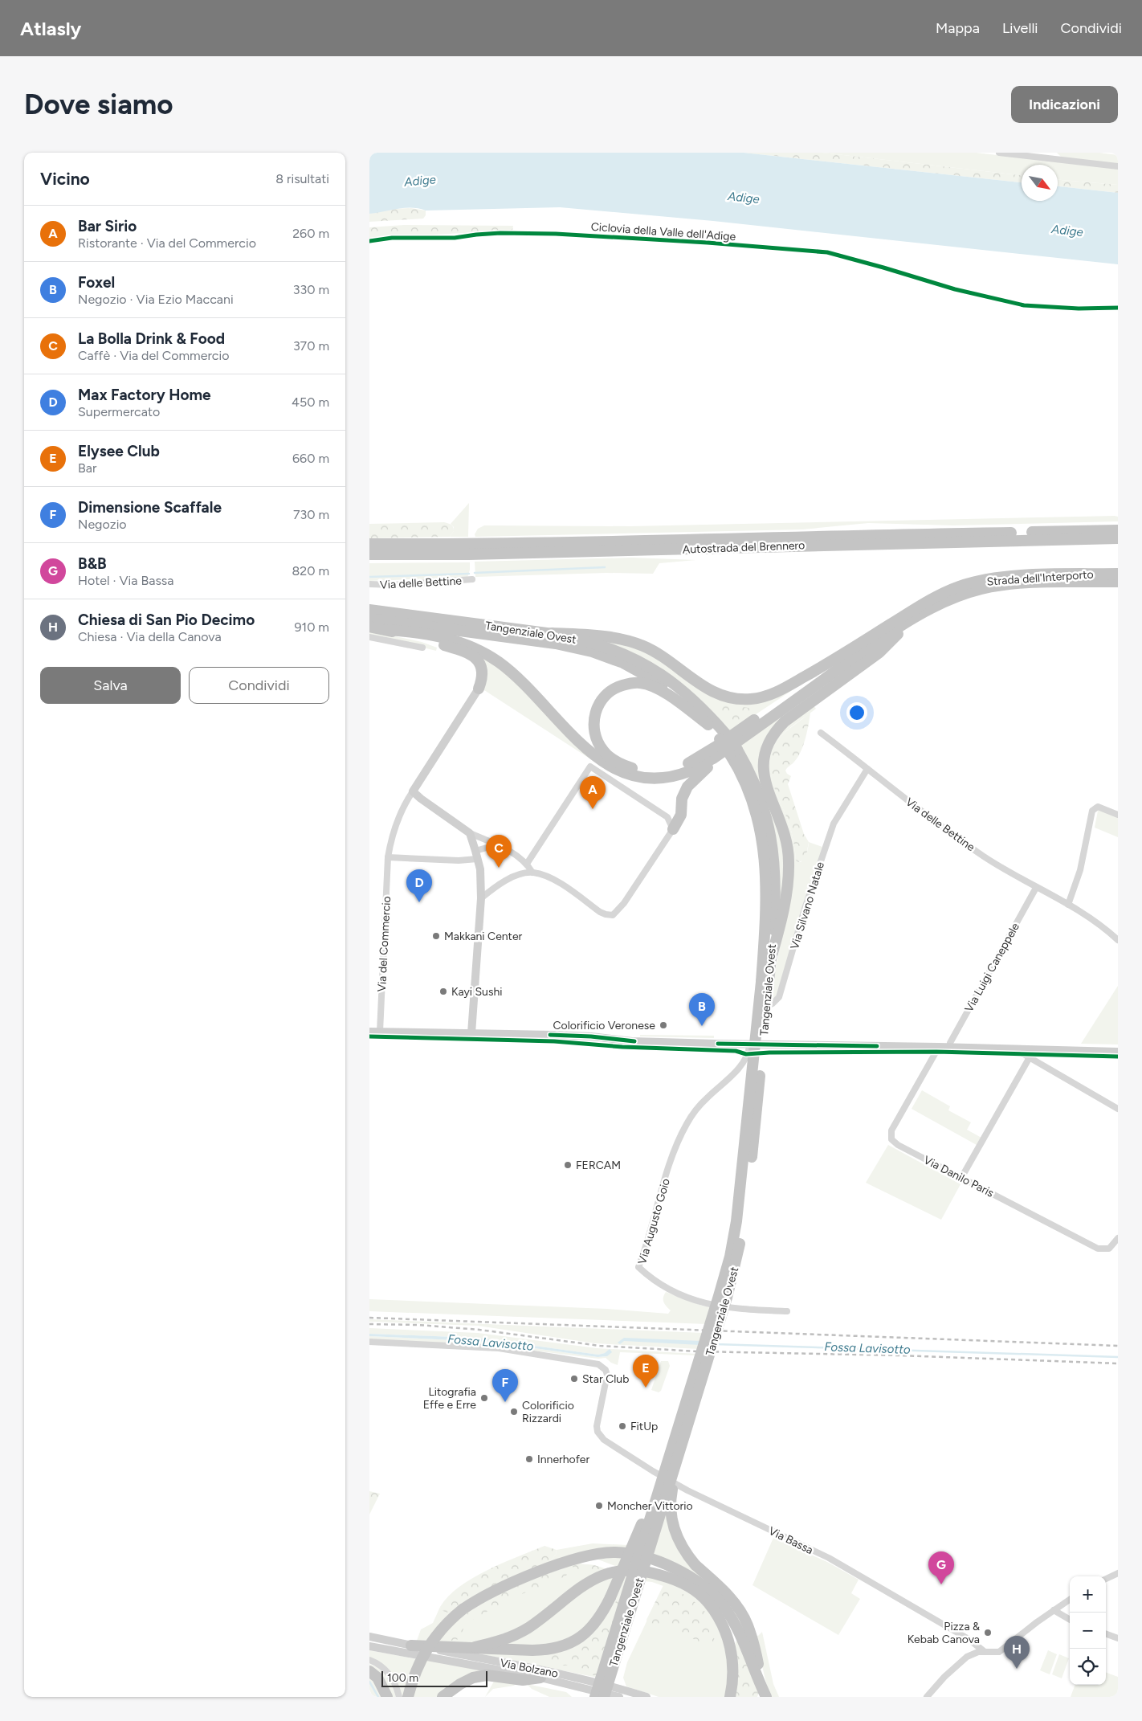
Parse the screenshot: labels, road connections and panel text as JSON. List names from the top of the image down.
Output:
{
  "streets": {
    "highway": ["Autostrada del Brennero", "Strada dell'Interporto", "Tangenziale Ovest"],
    "street": [
      "Via delle Bettine",
      "Via Silvano Natale",
      "Via del Commercio",
      "Via Luigi Caneppele",
      "Via Danilo Paris",
      "Via Augusto Goio",
      "Via Bassa",
      "Via Bolzano"
    ],
    "cycle path": ["Ciclovia della Valle dell'Adige"]
  },
  "crossings": [
    ["Via delle Bettine", "Via Silvano Natale"],
    ["Via delle Bettine", "Via Luigi Caneppele"],
    ["Via Silvano Natale", "Via Augusto Goio"]
  ],
  "water": ["Adige", "Fossa Lavisotto"],
  "places": [
    "Makkani Center",
    "Kayi Sushi",
    "Colorificio Veronese",
    "FERCAM",
    "Star Club",
    "Litografia Effe e Erre",
    "Colorificio Rizzardi",
    "FitUp",
    "Innerhofer",
    "Moncher Vittorio",
    "Pizza & Kebab Canova"
  ],
  "scale_bar": "100 m",
  "north": "bottom right",
  "page": {
    "header": "Atlasly",
    "nav": ["Mappa", "Livelli", "Condividi"],
    "buttons": [
      "Indicazioni",
      ["Salva", "Condividi"]
    ],
    "title": "Dove siamo",
    "heading": ["Vicino", "8 risultati"],
    "list": [
      {
        "mark": "A",
        "name": "Bar Sirio",
        "note": "Ristorante · Via del Commercio",
        "value": "260 m"
      },
      {
        "mark": "B",
        "name": "Foxel",
        "note": "Negozio · Via Ezio Maccani",
        "value": "330 m"
      },
      {
        "mark": "C",
        "name": "La Bolla Drink & Food",
        "note": "Caffè · Via del Commercio",
        "value": "370 m"
      },
      {
        "mark": "D",
        "name": "Max Factory Home",
        "note": "Supermercato",
        "value": "450 m"
      },
      {
        "mark": "E",
        "name": "Elysee Club",
        "note": "Bar",
        "value": "660 m"
      },
      {
        "mark": "F",
        "name": "Dimensione Scaffale",
        "note": "Negozio",
        "value": "730 m"
      },
      {
        "mark": "G",
        "name": "B&B",
        "note": "Hotel · Via Bassa",
        "value": "820 m"
      },
      {
        "mark": "H",
        "name": "Chiesa di San Pio Decimo",
        "note": "Chiesa · Via della Canova",
        "value": "910 m"
      }
    ],
    "pins": [
      "A",
      "C",
      "D",
      "B",
      "E",
      "F",
      "G",
      "H"
    ],
    "map_buttons": ["+", "−"],
    "scale": "100 m"
  }
}
